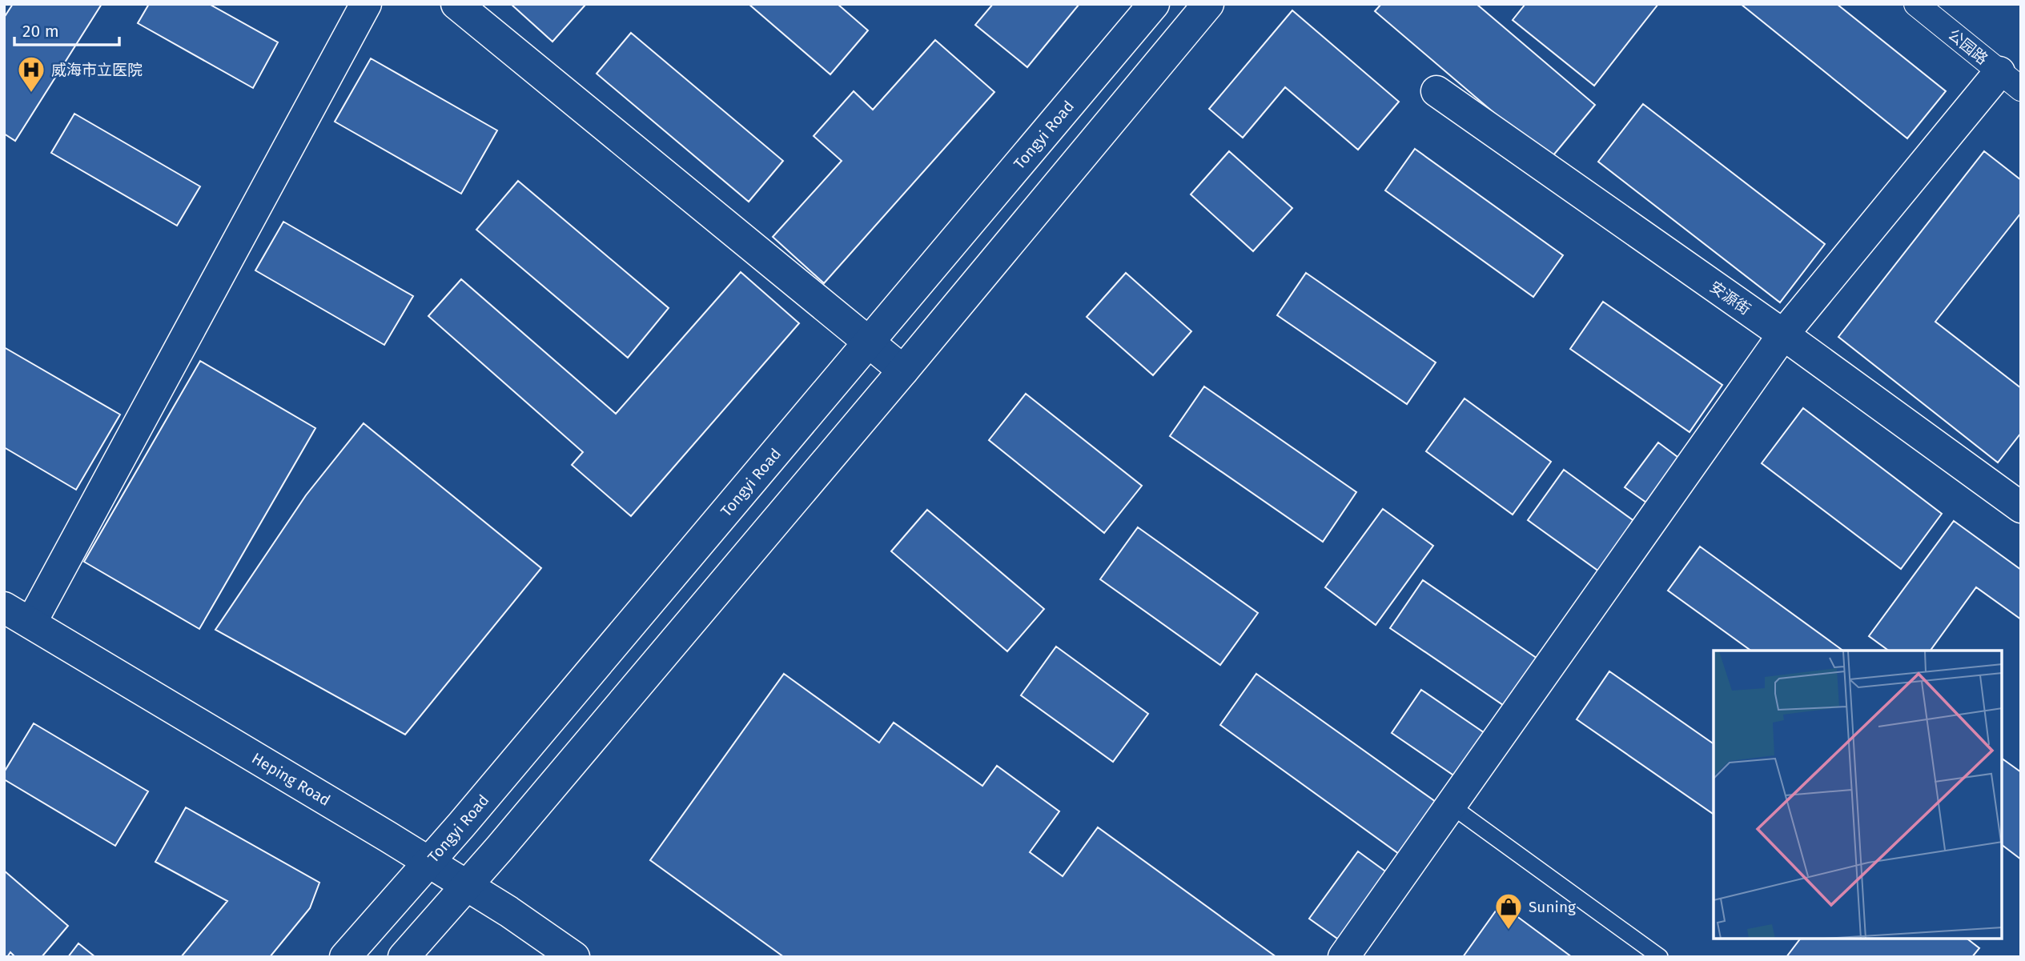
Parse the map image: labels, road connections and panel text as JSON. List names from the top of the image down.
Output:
{
  "streets": {
    "street": [
      "公园路",
      "Tongyi Road",
      "安源街",
      "Heping Road"
    ]
  },
  "crossings": [
    ["Tongyi Road", "Heping Road"]
  ],
  "places": {
    "hospital": ["威海市立医院"],
    "shop": ["Suning"]
  },
  "scale_bar": "20 m"
}
